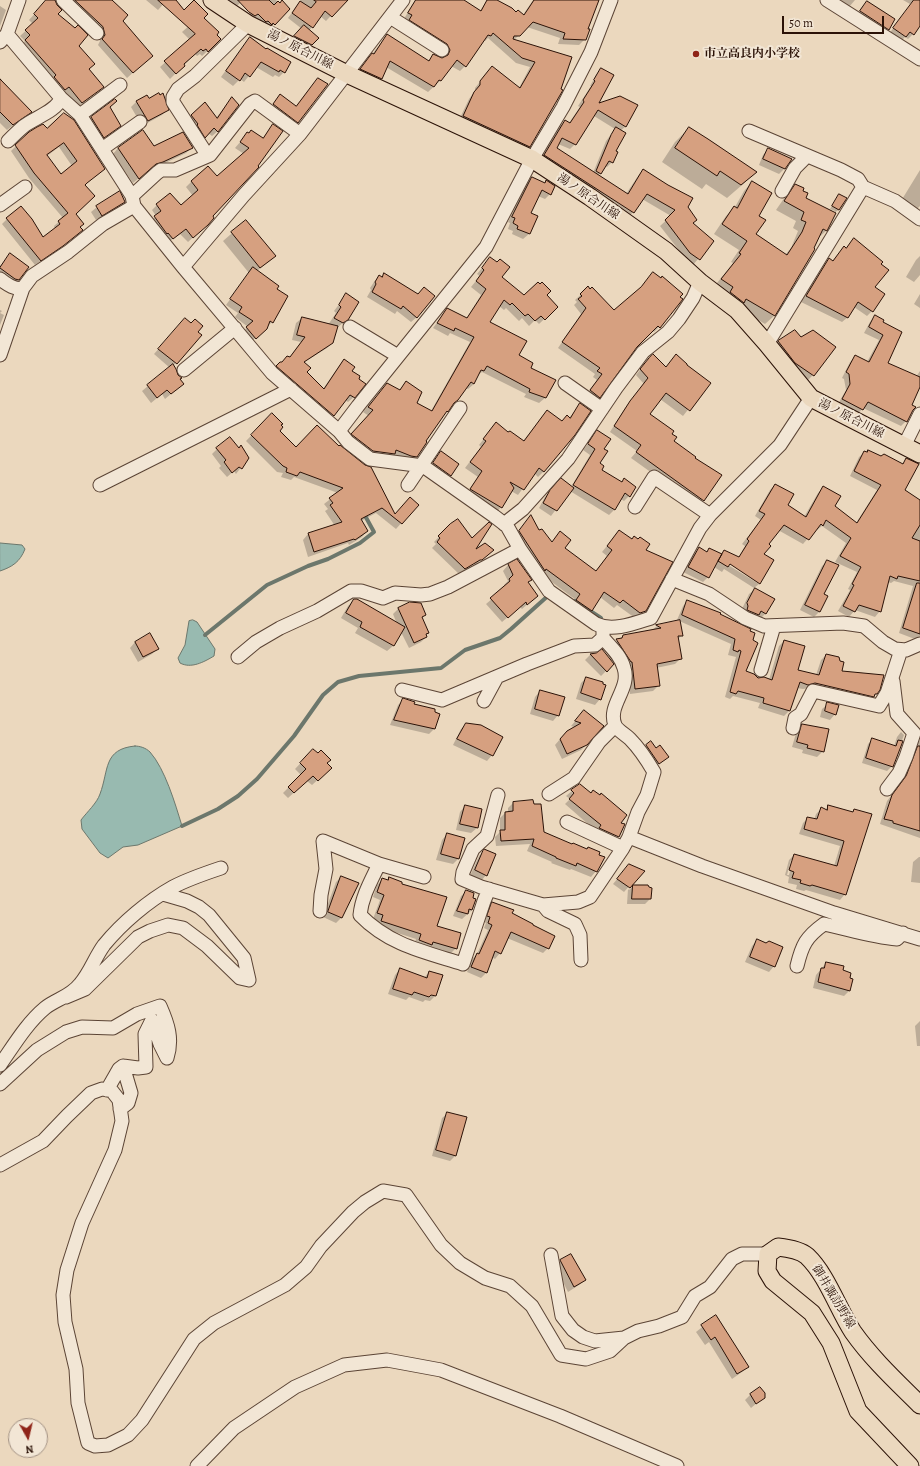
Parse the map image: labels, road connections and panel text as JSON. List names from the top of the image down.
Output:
{
  "streets": {
    "main road": ["湯ノ原合川線", "御井諏訪野線"]
  },
  "places": ["市立高良内小学校"],
  "scale_bar": "50 m",
  "north": "bottom"
}
